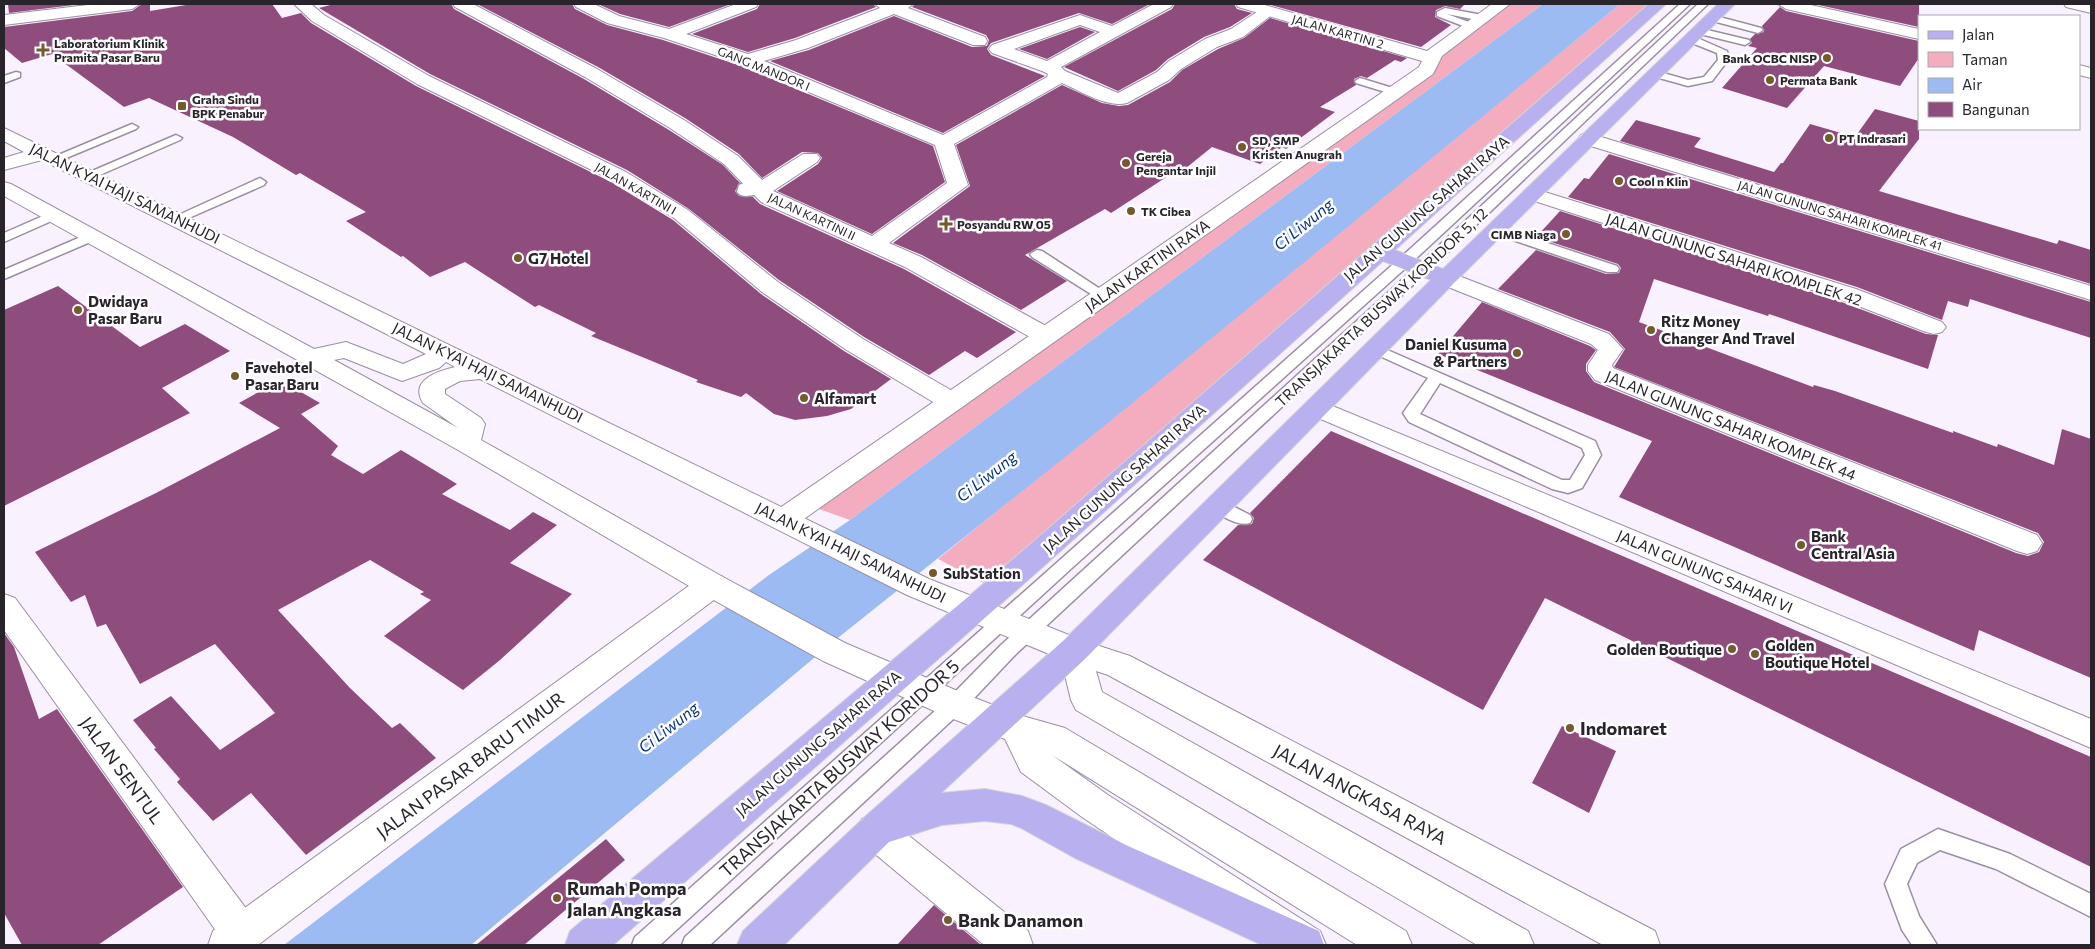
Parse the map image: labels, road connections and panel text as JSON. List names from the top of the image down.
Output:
{
  "streets": {
    "main road": ["JALAN GUNUNG SAHARI RAYA"],
    "street": [
      "JALAN KARTINI 2",
      "GANG MANDOR I",
      "JALAN KARTINI I",
      "JALAN KYAI HAJI SAMANHUDI",
      "JALAN GUNUNG SAHARI KOMPLEK 41",
      "JALAN KARTINI II",
      "JALAN GUNUNG SAHARI KOMPLEK 42",
      "JALAN KARTINI RAYA",
      "JALAN GUNUNG SAHARI KOMPLEK 44",
      "JALAN GUNUNG SAHARI VI",
      "JALAN PASAR BARU TIMUR",
      "JALAN SENTUL",
      "JALAN ANGKASA RAYA"
    ],
    "lane": ["TRANSJAKARTA BUSWAY KORIDOR 5, 12", "TRANSJAKARTA BUSWAY KORIDOR 5"]
  },
  "crossings": [
    ["JALAN KARTINI 2", "JALAN KARTINI RAYA"],
    ["JALAN KARTINI I", "JALAN KARTINI RAYA"],
    ["JALAN KYAI HAJI SAMANHUDI", "JALAN GUNUNG SAHARI RAYA"],
    ["JALAN KYAI HAJI SAMANHUDI", "JALAN KARTINI RAYA"],
    ["JALAN KYAI HAJI SAMANHUDI", "TRANSJAKARTA BUSWAY KORIDOR 5, 12"],
    ["JALAN KYAI HAJI SAMANHUDI", "TRANSJAKARTA BUSWAY KORIDOR 5"],
    ["JALAN KYAI HAJI SAMANHUDI", "JALAN ANGKASA RAYA"],
    ["JALAN GUNUNG SAHARI RAYA", "TRANSJAKARTA BUSWAY KORIDOR 5, 12"],
    ["JALAN GUNUNG SAHARI RAYA", "TRANSJAKARTA BUSWAY KORIDOR 5"],
    ["JALAN GUNUNG SAHARI RAYA", "JALAN ANGKASA RAYA"],
    ["JALAN KARTINI II", "JALAN KARTINI RAYA"],
    ["TRANSJAKARTA BUSWAY KORIDOR 5, 12", "TRANSJAKARTA BUSWAY KORIDOR 5"],
    ["TRANSJAKARTA BUSWAY KORIDOR 5, 12", "JALAN ANGKASA RAYA"],
    ["JALAN PASAR BARU TIMUR", "JALAN SENTUL"],
    ["TRANSJAKARTA BUSWAY KORIDOR 5", "JALAN ANGKASA RAYA"]
  ],
  "water": ["Ci Liwung"],
  "places": {
    "health": ["Laboratorium Klinik Pramita Pasar Baru", "Posyandu RW 05"],
    "other": [
      "Bank OCBC NISP",
      "Permata Bank",
      "PT Indrasari",
      "SD, SMP Kristen Anugrah",
      "Gereja Pengantar Injil",
      "Cool n Klin",
      "TK Cibea",
      "CIMB Niaga",
      "G7 Hotel",
      "Dwidaya Pasar Baru",
      "Ritz Money Changer And Travel",
      "Daniel Kusuma & Partners",
      "Favehotel Pasar Baru",
      "Alfamart",
      "Bank Central Asia",
      "SubStation",
      "Golden Boutique",
      "Golden Boutique Hotel",
      "Indomaret",
      "Rumah Pompa Jalan Angkasa",
      "Bank Danamon"
    ],
    "transit": ["Graha Sindu BPK Penabur"]
  },
  "legend": [
    "Jalan",
    "Taman",
    "Air",
    "Bangunan"
  ]
}
